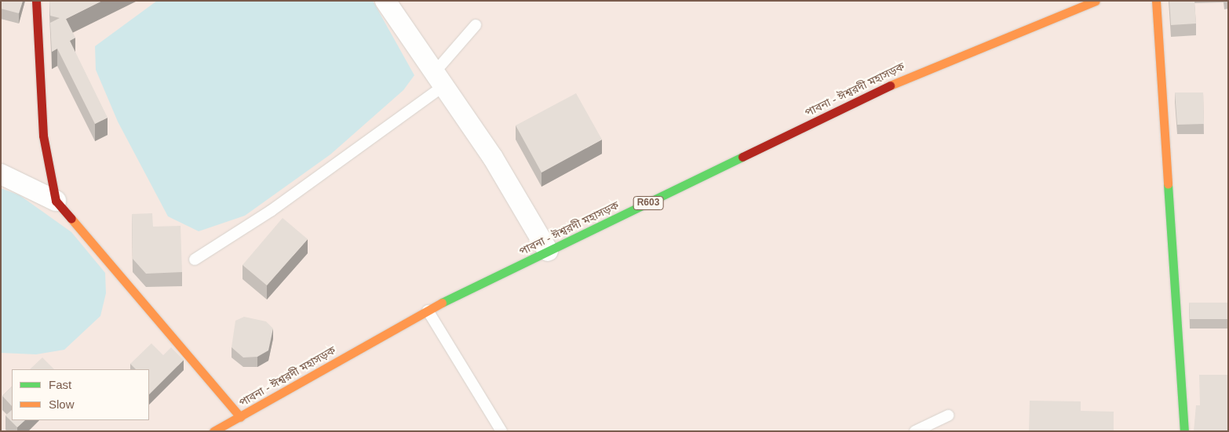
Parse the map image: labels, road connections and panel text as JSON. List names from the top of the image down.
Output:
{
  "streets": {
    "main road": ["পাবনা - ঈশ্বরদী মহাসড়ক", "R603"]
  },
  "legend": ["Fast", "Slow"]
}
